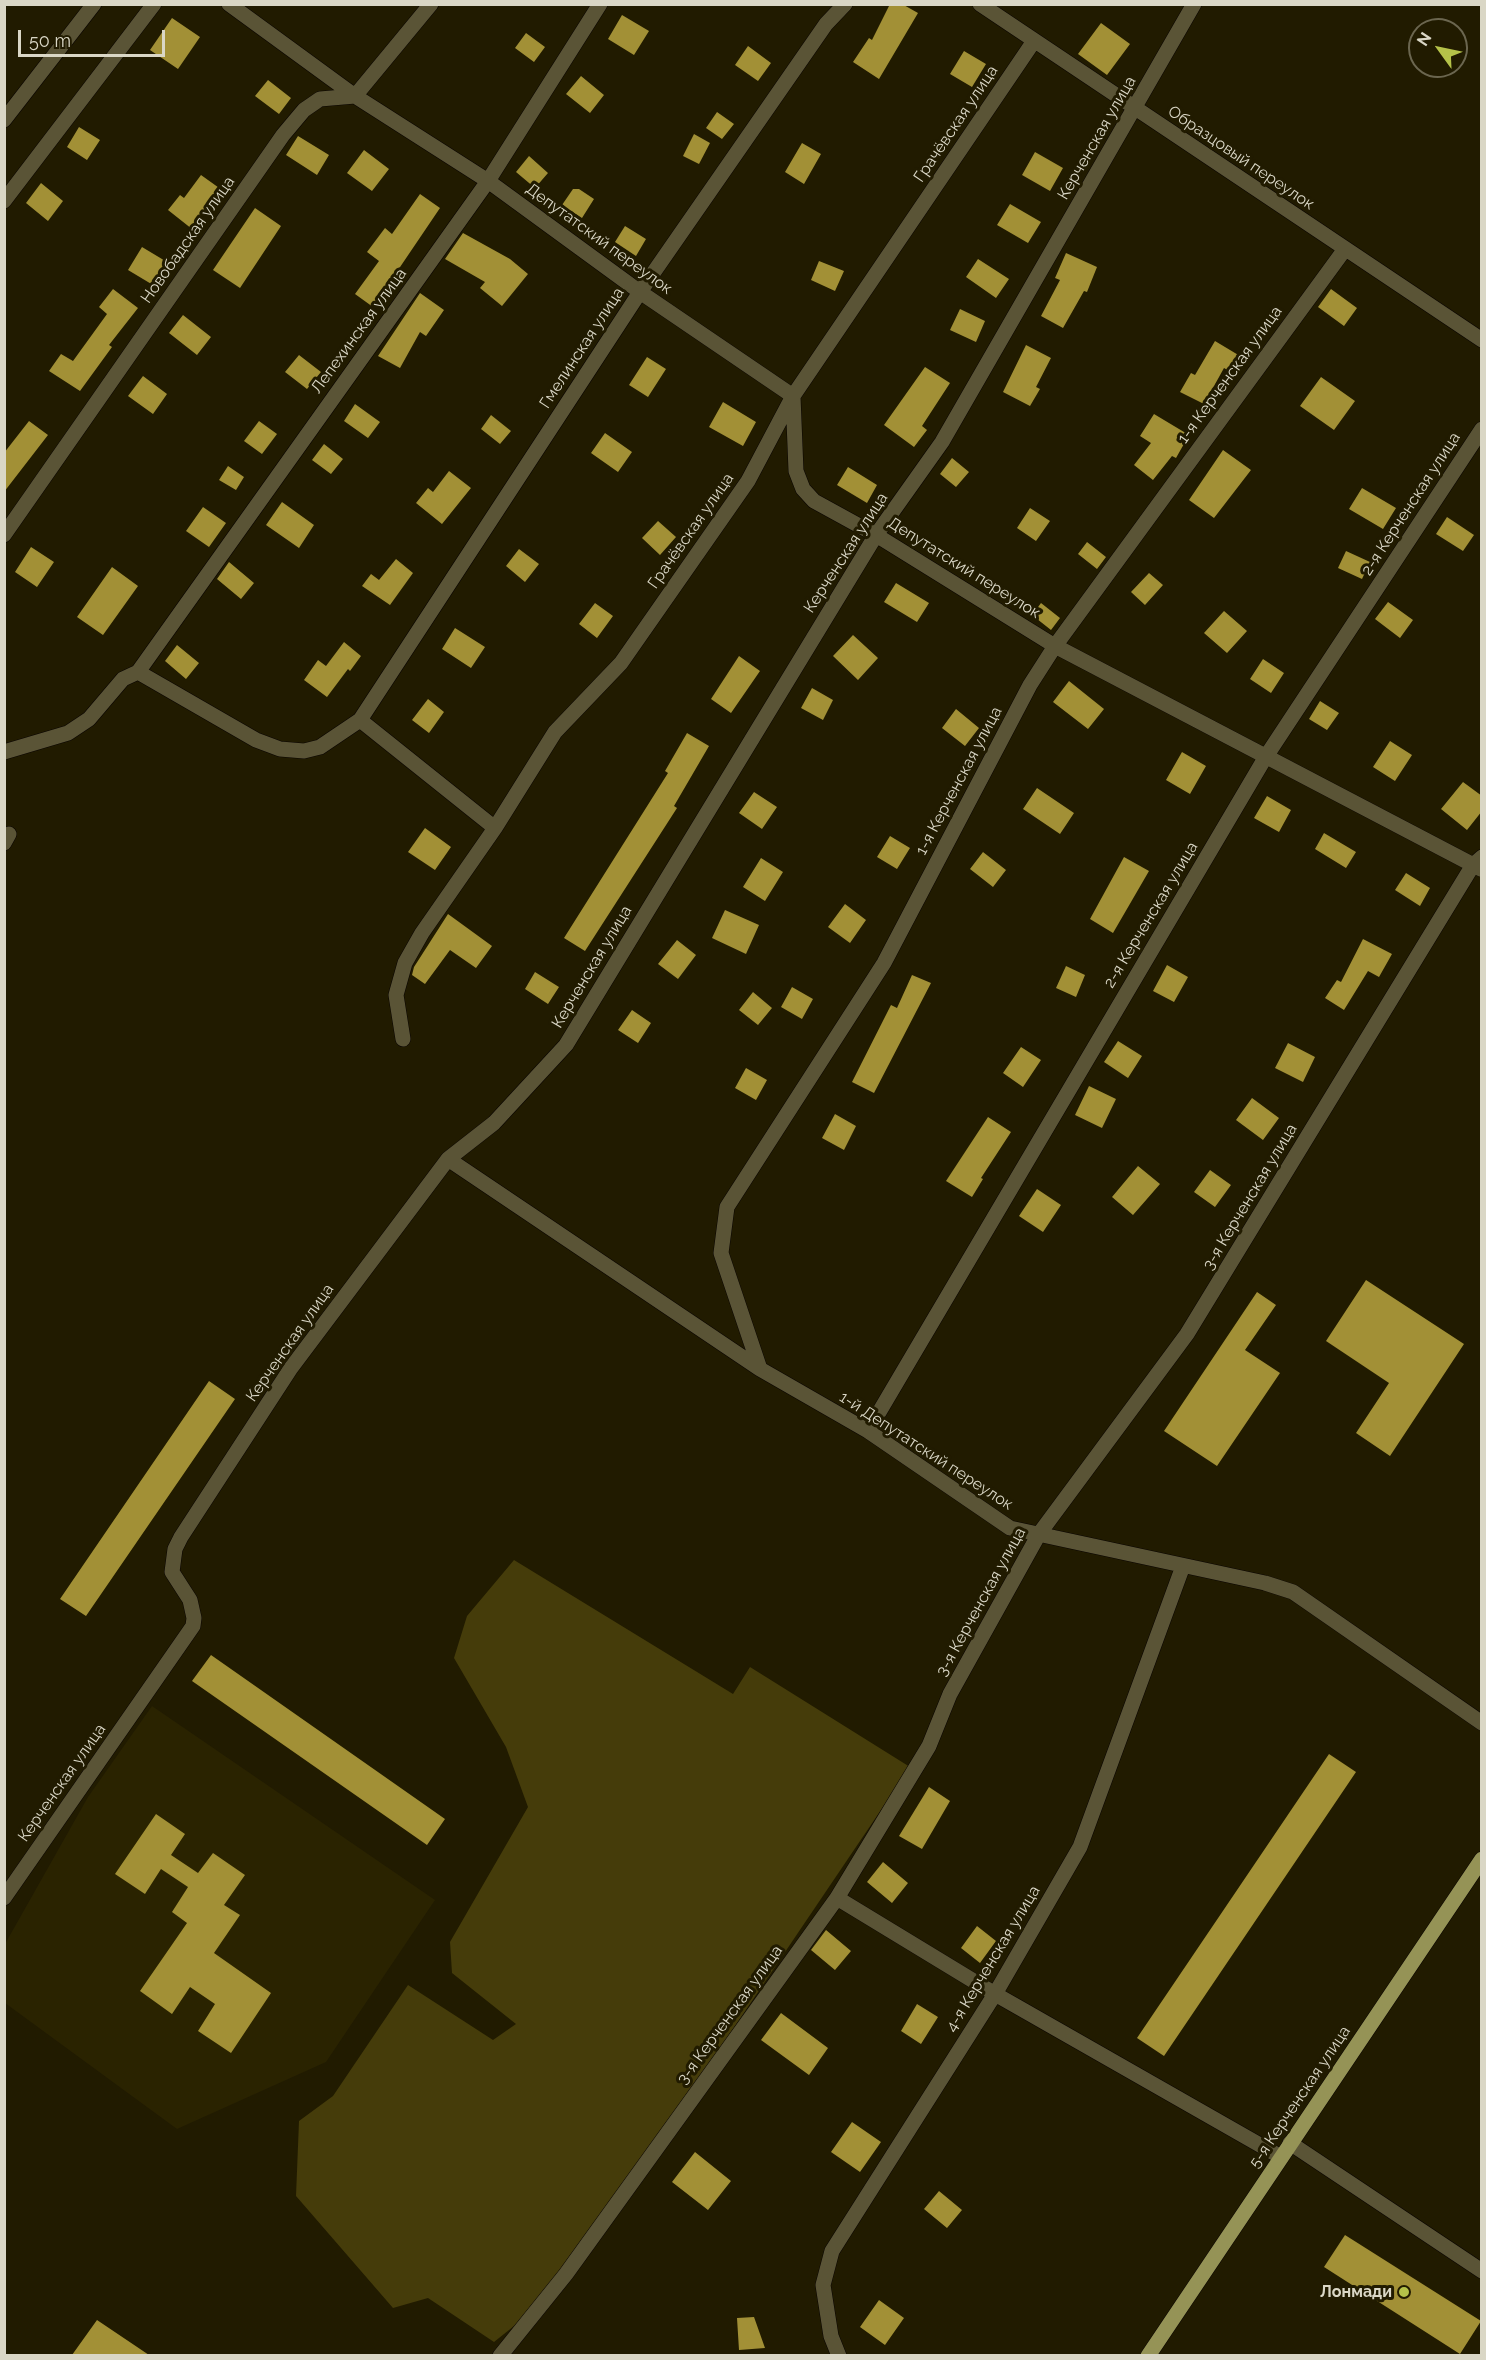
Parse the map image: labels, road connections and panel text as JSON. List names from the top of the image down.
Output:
{
  "streets": {
    "main road": ["5-я Керченская улица"],
    "street": [
      "Грачёвская улица",
      "Керченская улица",
      "Образцовый переулок",
      "Депутатский переулок",
      "Новобадская улица",
      "Лепехинская улица",
      "Гмелинская улица",
      "1-я Керченская улица",
      "2-я Керченская улица",
      "3-я Керченская улица",
      "1-й Депутатский переулок",
      "4-я Керченская улица"
    ]
  },
  "crossings": [
    ["Грачёвская улица", "Образцовый переулок"],
    ["Грачёвская улица", "Депутатский переулок"],
    ["Керченская улица", "Образцовый переулок"],
    ["Керченская улица", "Депутатский переулок"],
    ["Керченская улица", "1-й Депутатский переулок"],
    ["Образцовый переулок", "1-я Керченская улица"],
    ["Депутатский переулок", "Новобадская улица"],
    ["Депутатский переулок", "Лепехинская улица"],
    ["Депутатский переулок", "Гмелинская улица"],
    ["Депутатский переулок", "1-я Керченская улица"],
    ["Депутатский переулок", "2-я Керченская улица"],
    ["Депутатский переулок", "3-я Керченская улица"],
    ["1-я Керченская улица", "1-й Депутатский переулок"],
    ["2-я Керченская улица", "1-й Депутатский переулок"],
    ["3-я Керченская улица", "1-й Депутатский переулок"],
    ["1-й Депутатский переулок", "4-я Керченская улица"]
  ],
  "places": ["Лонмади"],
  "scale_bar": "50 m",
  "north": "top left"
}
